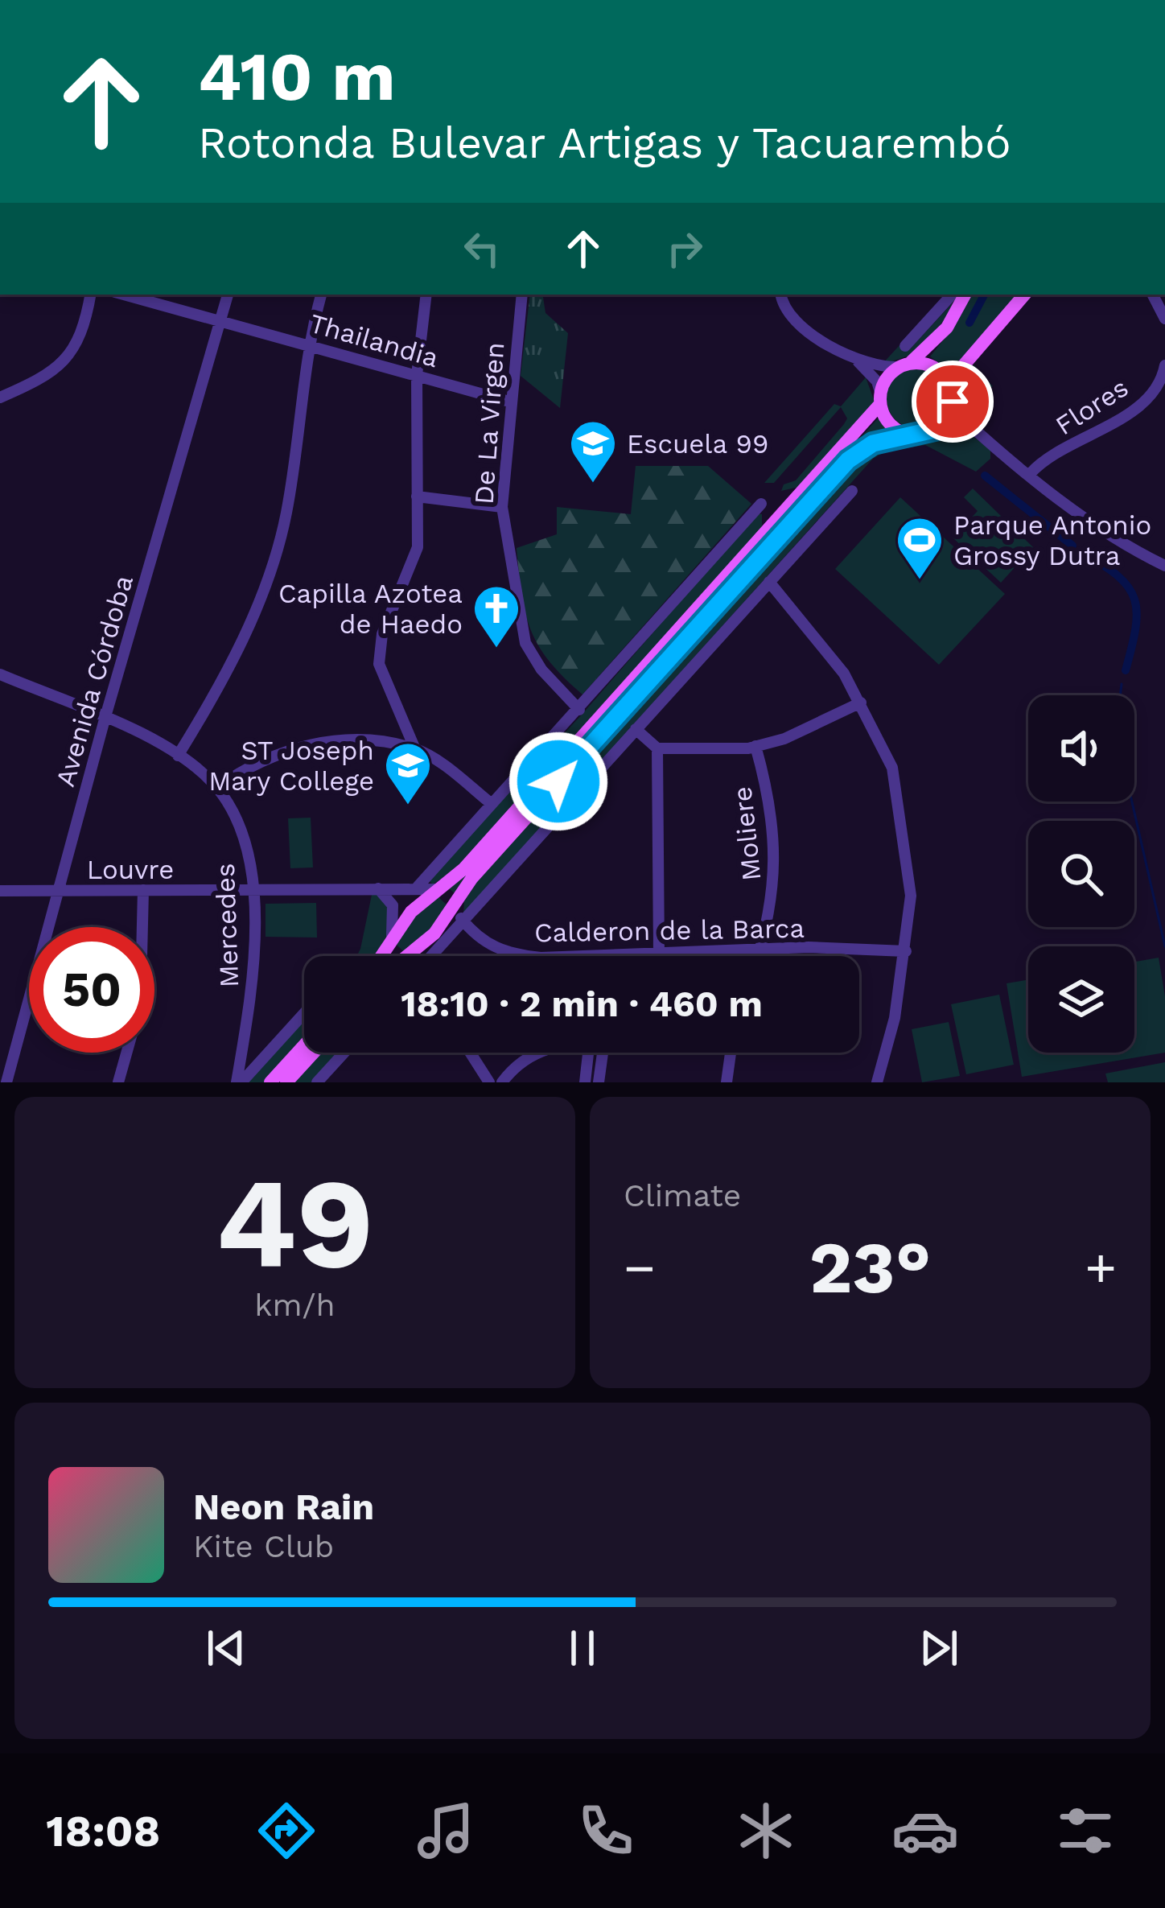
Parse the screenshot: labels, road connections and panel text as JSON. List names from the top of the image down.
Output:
{
  "streets": {
    "street": [
      "Thailandia",
      "Flores",
      "De La Virgen",
      "Avenida Córdoba",
      "Moliere",
      "Louvre",
      "Mercedes",
      "Calderon de la Barca"
    ]
  },
  "crossings": [
    ["Thailandia", "De La Virgen"],
    ["Thailandia", "Avenida Córdoba"],
    ["Avenida Córdoba", "Louvre"],
    ["Avenida Córdoba", "Mercedes"],
    ["Moliere", "Calderon de la Barca"],
    ["Louvre", "Mercedes"]
  ],
  "places": {
    "school or university": ["Escuela 99", "ST Joseph Mary College"],
    "sports": ["Parque Antonio Grossy Dutra"],
    "church": ["Capilla Azotea de Haedo"]
  },
  "page": {
    "turn": ["410 m", "Rotonda Bulevar Artigas y Tacuarembó"],
    "limit": "50",
    "trip": "18:10 · 2 min · 460 m",
    "tile": [
      ["49", "km/h"],
      "Climate"
    ],
    "heat": ["−", "23°", "+"],
    "song": ["Neon Rain", "Kite Club"],
    "tabs": "18:08"
  }
}
